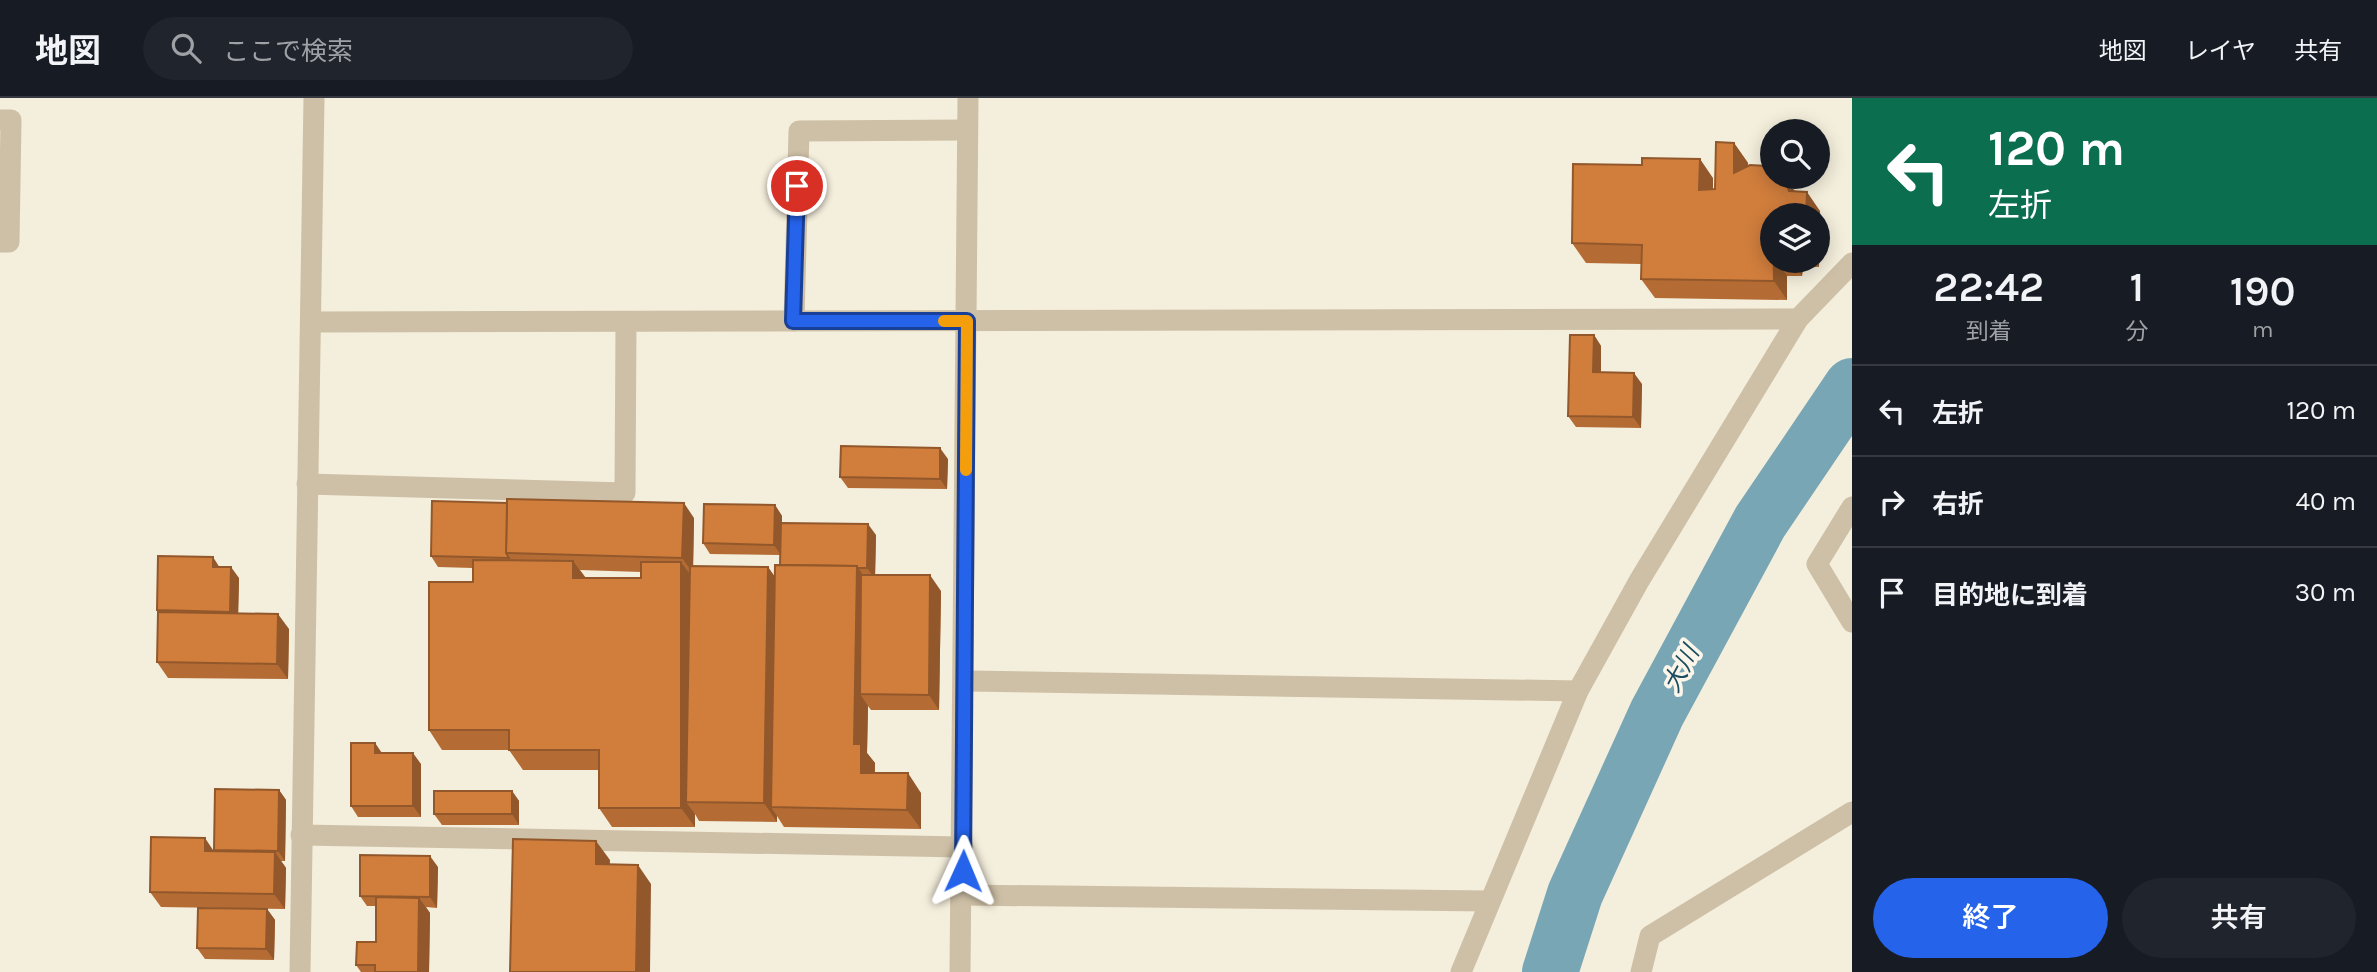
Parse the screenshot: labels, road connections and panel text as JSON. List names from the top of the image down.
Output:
{
  "water": ["大川"],
  "page": {
    "header": "地図",
    "search": "ここで検索",
    "nav": ["地図", "レイヤ", "共有"],
    "turn": ["120 m", "左折"],
    "eta": [
      "22:42",
      "到着",
      "1",
      "分",
      "190",
      "m"
    ],
    "list": [
      {
        "name": "左折",
        "value": "120 m"
      },
      {
        "name": "右折",
        "value": "40 m"
      },
      {
        "name": "目的地に到着",
        "value": "30 m"
      }
    ],
    "buttons": ["終了", "共有"]
  }
}
